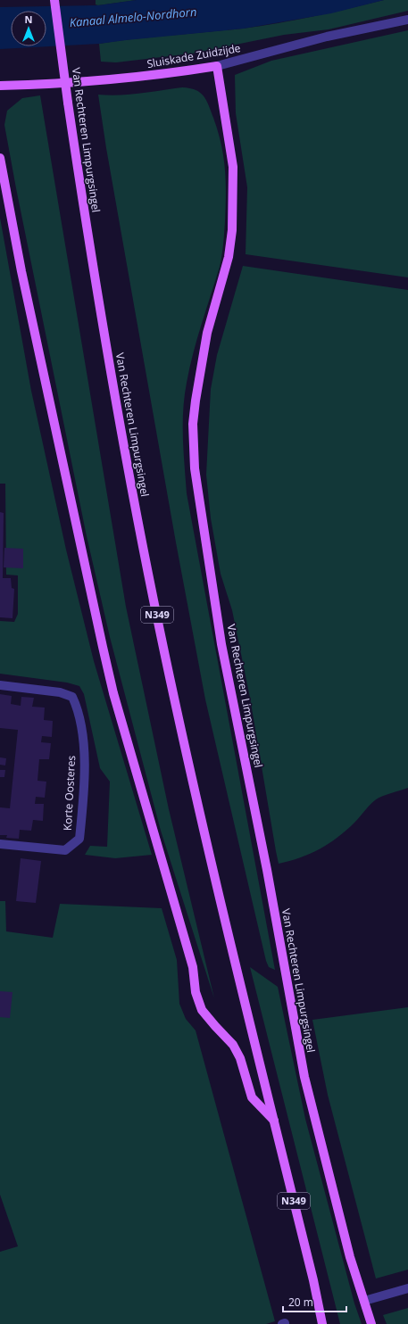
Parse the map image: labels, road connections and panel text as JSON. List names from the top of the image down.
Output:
{
  "streets": {
    "main road": ["Sluiskade Zuidzijde", "Van Rechteren Limpurgsingel", "N349"],
    "street": ["Korte Oosteres"]
  },
  "crossings": [
    ["Sluiskade Zuidzijde", "Van Rechteren Limpurgsingel"]
  ],
  "water": ["Kanaal Almelo-Nordhorn"],
  "scale_bar": "20 m",
  "north": "top"
}
